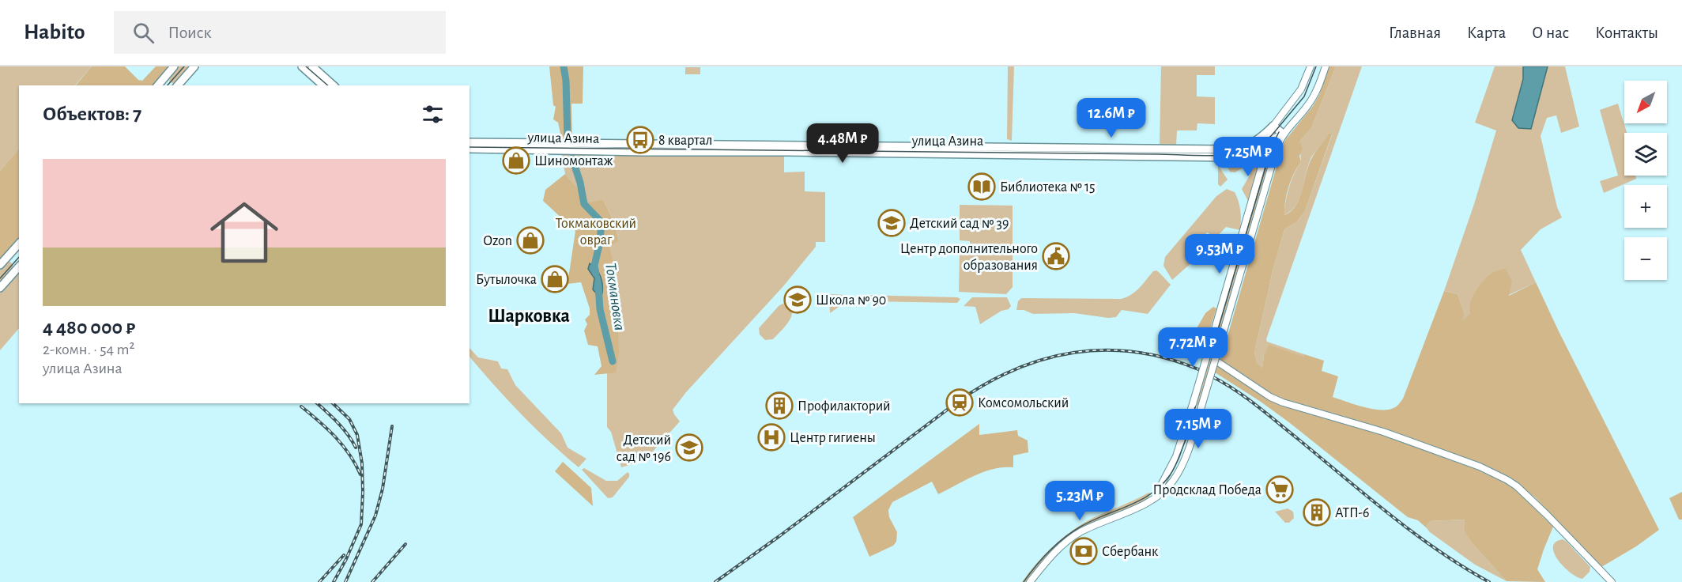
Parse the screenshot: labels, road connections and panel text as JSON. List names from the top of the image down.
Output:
{
  "streets": {
    "main road": ["улица Азина"]
  },
  "districts": ["Шарковка"],
  "water": ["Токмановка"],
  "parks": ["Токмаковский овраг"],
  "places": {
    "bus stop": ["8 квартал"],
    "shop": ["Шиномонтаж", "Ozon", "Бутылочка"],
    "library": ["Библиотека № 15"],
    "school or university": ["Детский сад № 39", "Школа № 90", "Детский сад № 196"],
    "public building": ["Центр дополнительного образования"],
    "station": ["Комсомольский"],
    "building": ["Профилакторий", "АТП-6"],
    "hospital": ["Центр гигиены"],
    "supermarket": ["Продсклад Победа"],
    "bank": ["Сбербанк"]
  },
  "north": "bottom left",
  "page": {
    "header": "Habito",
    "search": "Поиск",
    "nav": [
      "Главная",
      "Карта",
      "О нас",
      "Контакты"
    ],
    "map_buttons": ["+", "−"],
    "heading": "Объектов: 7",
    "price": [
      "12.6M ₽",
      "4.48M ₽",
      "7.25M ₽",
      "9.53M ₽",
      "7.72M ₽",
      "7.15M ₽",
      "5.23M ₽"
    ],
    "list": [
      {
        "name": "4 480 000 ₽",
        "note": "2-комн. · 54 m² · улица Азина"
      }
    ]
  }
}
